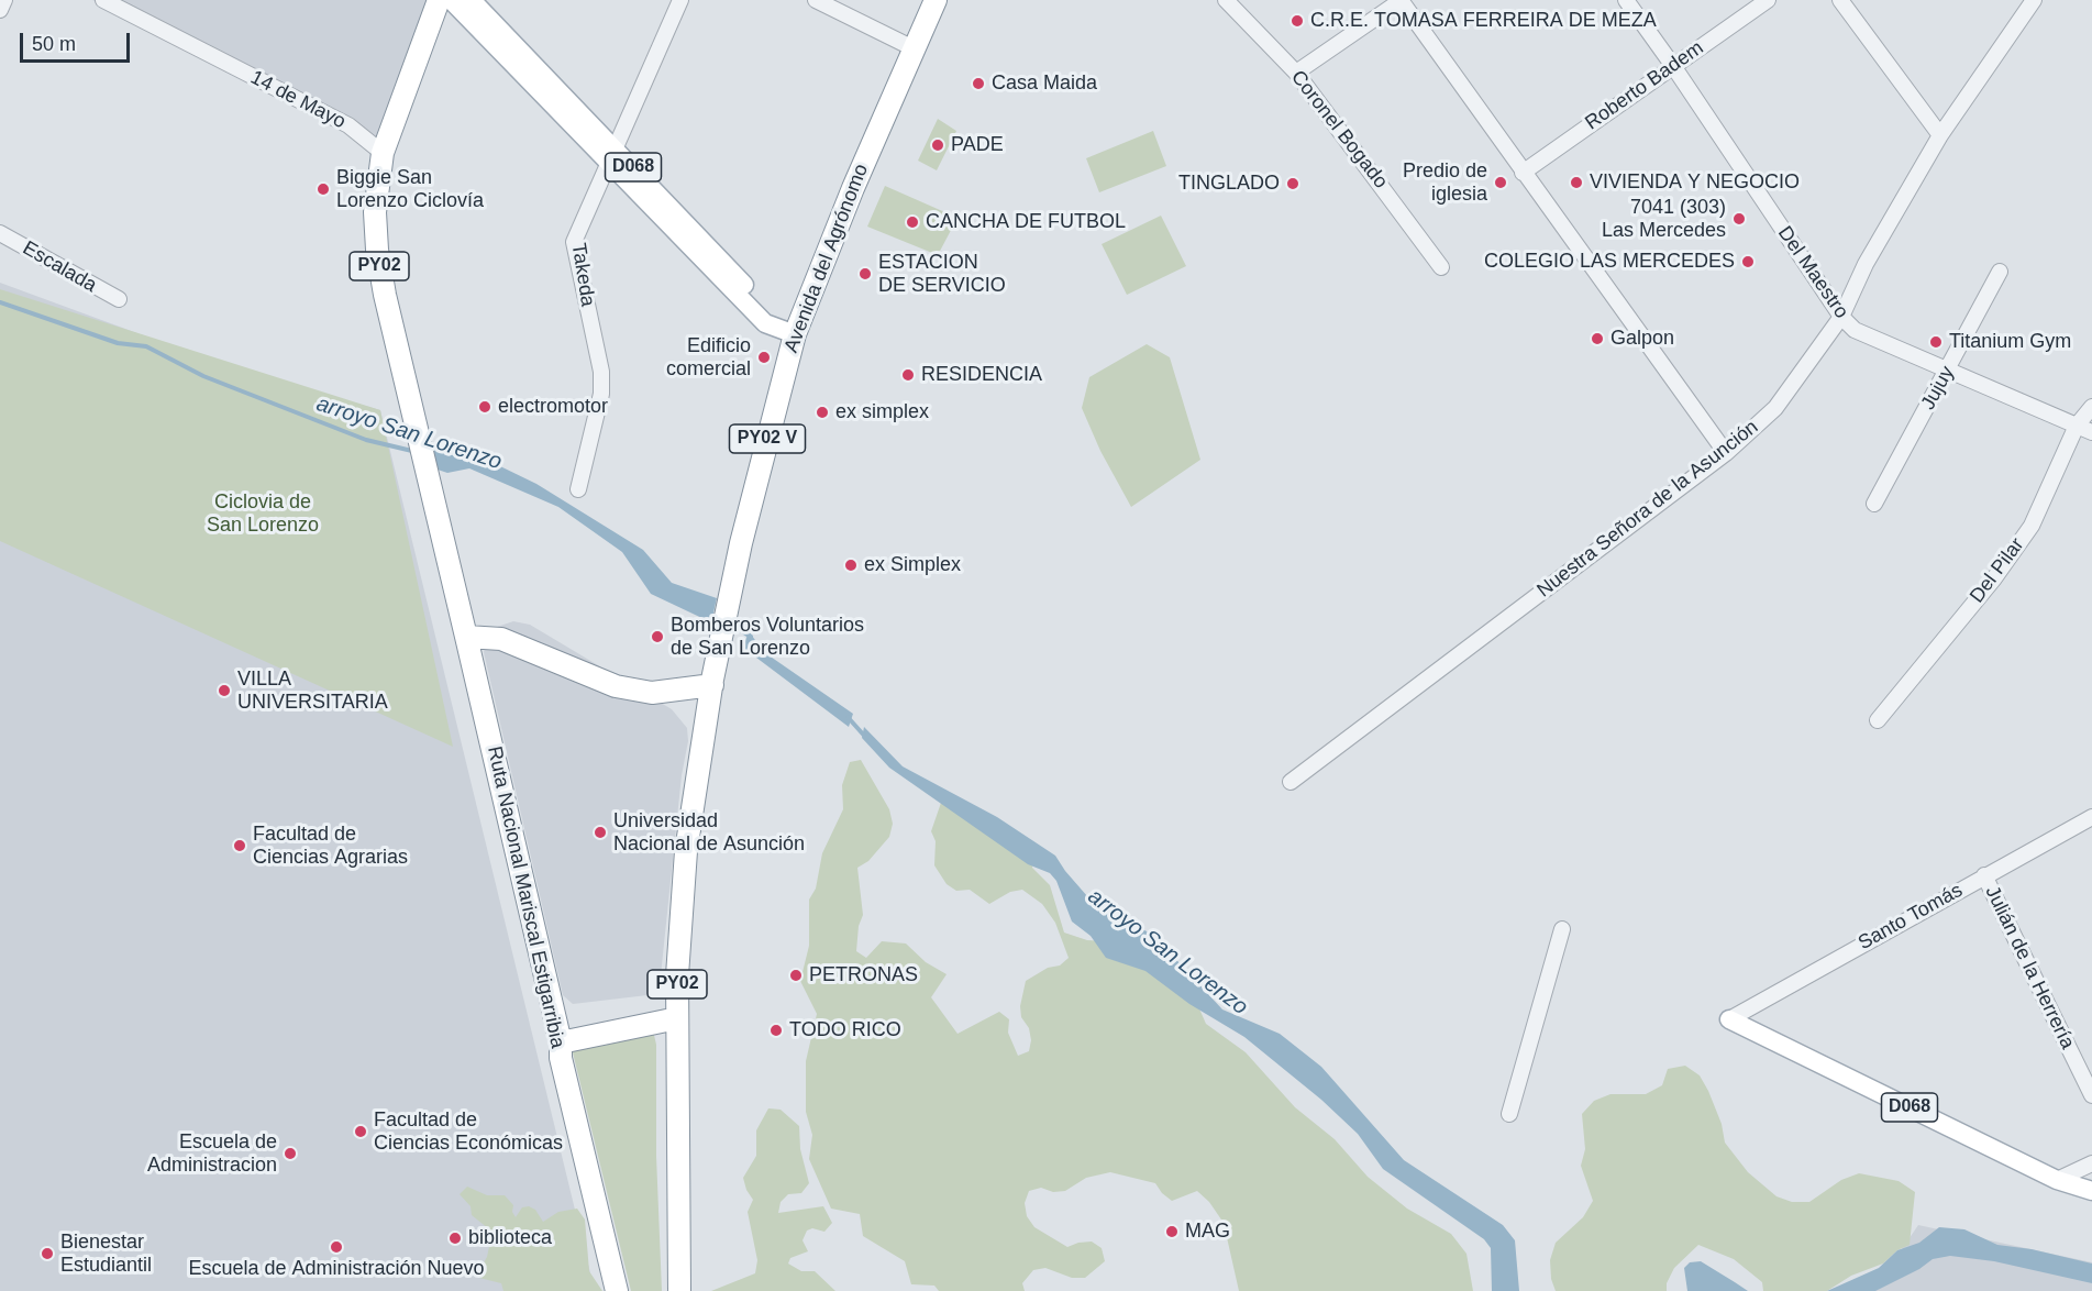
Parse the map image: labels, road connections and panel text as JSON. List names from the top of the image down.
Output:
{
  "streets": {
    "highway": [
      "Avenida del Agrónomo",
      "PY02",
      "PY02 V",
      "Ruta Nacional Mariscal Estigarribia"
    ],
    "main road": ["D068"],
    "street": [
      "Roberto Badem",
      "14 de Mayo",
      "Coronel Bogado",
      "Escalada",
      "Del Maestro",
      "Takeda",
      "Jujuy",
      "Nuestra Señora de la Asunción",
      "Del Pilar",
      "Santo Tomás",
      "Julián de la Herrería"
    ]
  },
  "crossings": [
    ["Roberto Badem", "Del Maestro"],
    ["14 de Mayo", "PY02"],
    ["14 de Mayo", "Ruta Nacional Mariscal Estigarribia"],
    ["D068", "Avenida del Agrónomo"],
    ["D068", "Takeda"],
    ["D068", "Santo Tomás"],
    ["Avenida del Agrónomo", "PY02"],
    ["PY02", "Ruta Nacional Mariscal Estigarribia"],
    ["Del Maestro", "Jujuy"],
    ["Del Maestro", "Nuestra Señora de la Asunción"],
    ["Del Maestro", "Del Pilar"],
    ["Santo Tomás", "Julián de la Herrería"]
  ],
  "water": ["arroyo San Lorenzo"],
  "parks": ["Ciclovia de San Lorenzo"],
  "places": [
    "C.R.E. TOMASA FERREIRA DE MEZA",
    "Casa Maida",
    "PADE",
    "Predio de iglesia",
    "VIVIENDA Y NEGOCIO",
    "TINGLADO",
    "Biggie San Lorenzo Ciclovía",
    "7041 (303) Las Mercedes",
    "CANCHA DE FUTBOL",
    "COLEGIO LAS MERCEDES",
    "ESTACION DE SERVICIO",
    "Galpon",
    "Titanium Gym",
    "Edificio comercial",
    "RESIDENCIA",
    "electromotor",
    "ex simplex",
    "ex Simplex",
    "Bomberos Voluntarios de San Lorenzo",
    "VILLA UNIVERSITARIA",
    "Universidad Nacional de Asunción",
    "Facultad de Ciencias Agrarias",
    "PETRONAS",
    "TODO RICO",
    "Facultad de Ciencias Económicas",
    "Escuela de Administracion",
    "MAG",
    "biblioteca",
    "Escuela de Administración Nuevo",
    "Bienestar Estudiantil"
  ],
  "scale_bar": "50 m"
}
